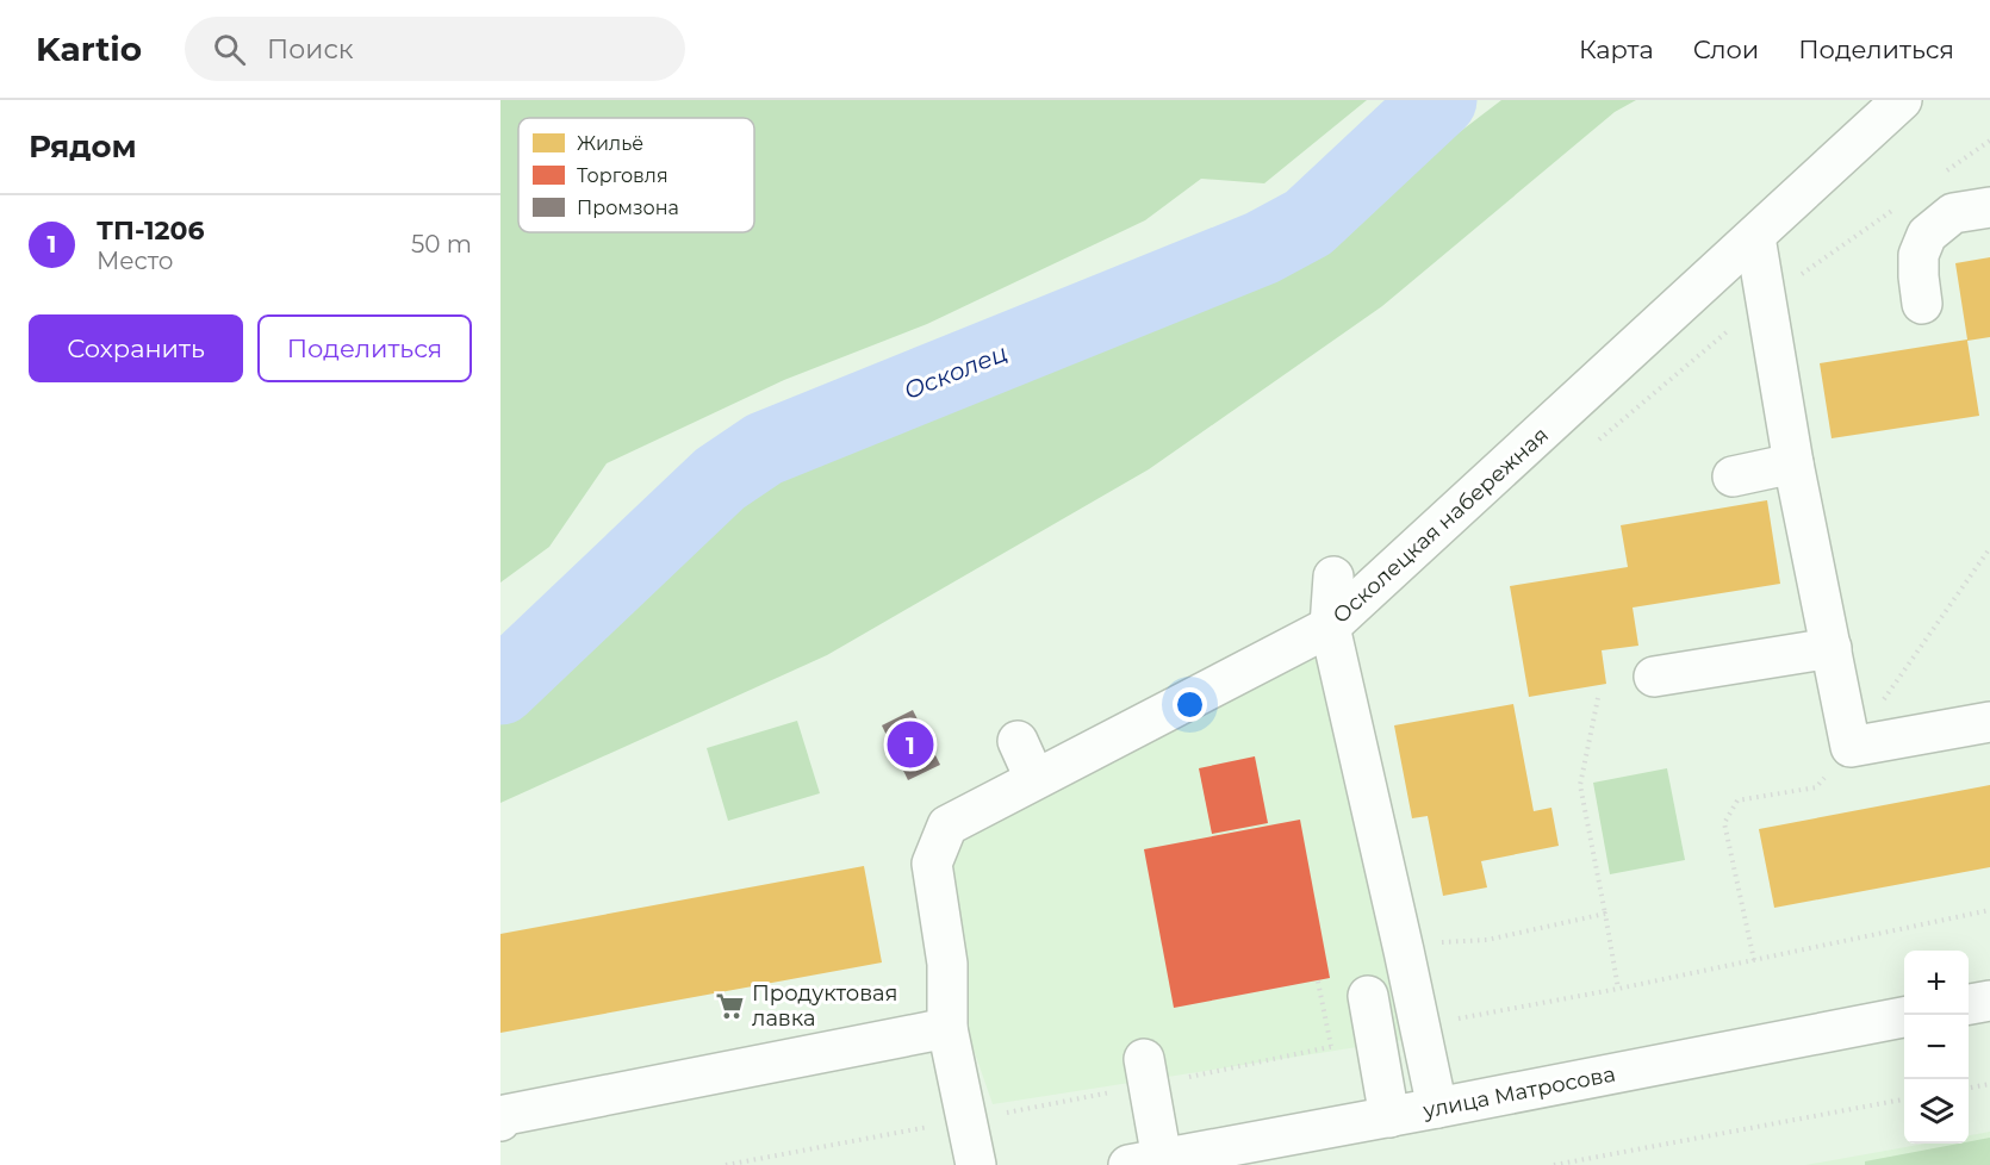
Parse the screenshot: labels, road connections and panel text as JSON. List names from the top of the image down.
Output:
{
  "streets": {
    "street": ["Осколецкая набережная", "улица Матросова"]
  },
  "water": ["Осколец"],
  "places": {
    "supermarket": ["Продуктовая лавка"]
  },
  "legend": ["Жильё", "Торговля", "Промзона"],
  "page": {
    "header": "Kartio",
    "search": "Поиск",
    "nav": ["Карта", "Слои", "Поделиться"],
    "heading": "Рядом",
    "list": [
      {
        "mark": "1",
        "name": "ТП-1206",
        "note": "Место",
        "value": "50 m"
      }
    ],
    "buttons": ["Сохранить", "Поделиться"],
    "pins": "1",
    "map_buttons": ["+", "−"]
  }
}
